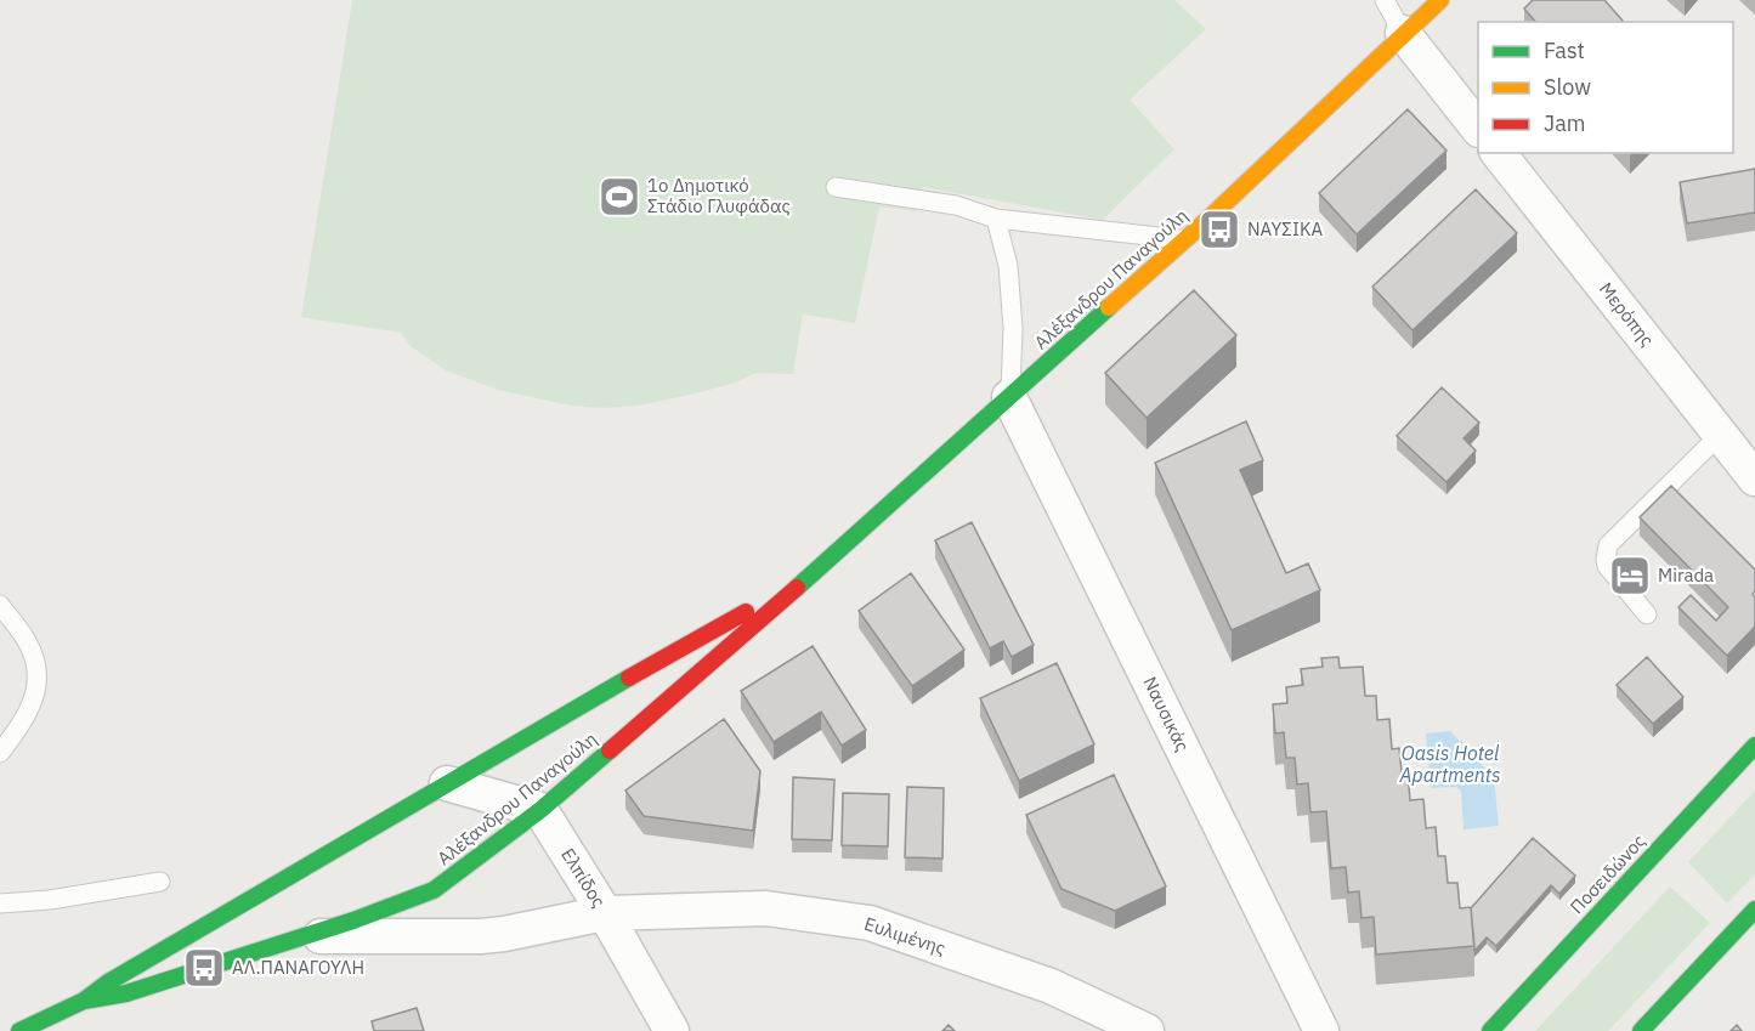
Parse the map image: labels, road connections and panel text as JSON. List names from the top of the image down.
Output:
{
  "streets": {
    "main road": ["Αλέξανδρου Παναγούλη", "Ποσειδώνος"],
    "street": [
      "Μερόπης",
      "Ναυσικάς",
      "Ελπίδος",
      "Ευλιμένης"
    ]
  },
  "crossings": [
    ["Αλέξανδρου Παναγούλη", "Ναυσικάς"],
    ["Αλέξανδρου Παναγούλη", "Ελπίδος"],
    ["Αλέξανδρου Παναγούλη", "Ευλιμένης"],
    ["Ελπίδος", "Ευλιμένης"]
  ],
  "water": ["Oasis Hotel Apartments"],
  "places": {
    "sports": ["1ο Δημοτικό Στάδιο Γλυφάδας"],
    "bus stop": ["ΝΑΥΣΙΚΑ", "ΑΛ.ΠΑΝΑΓΟΥΛΗ"],
    "hotel": ["Mirada"]
  },
  "legend": ["Fast", "Slow", "Jam"]
}
